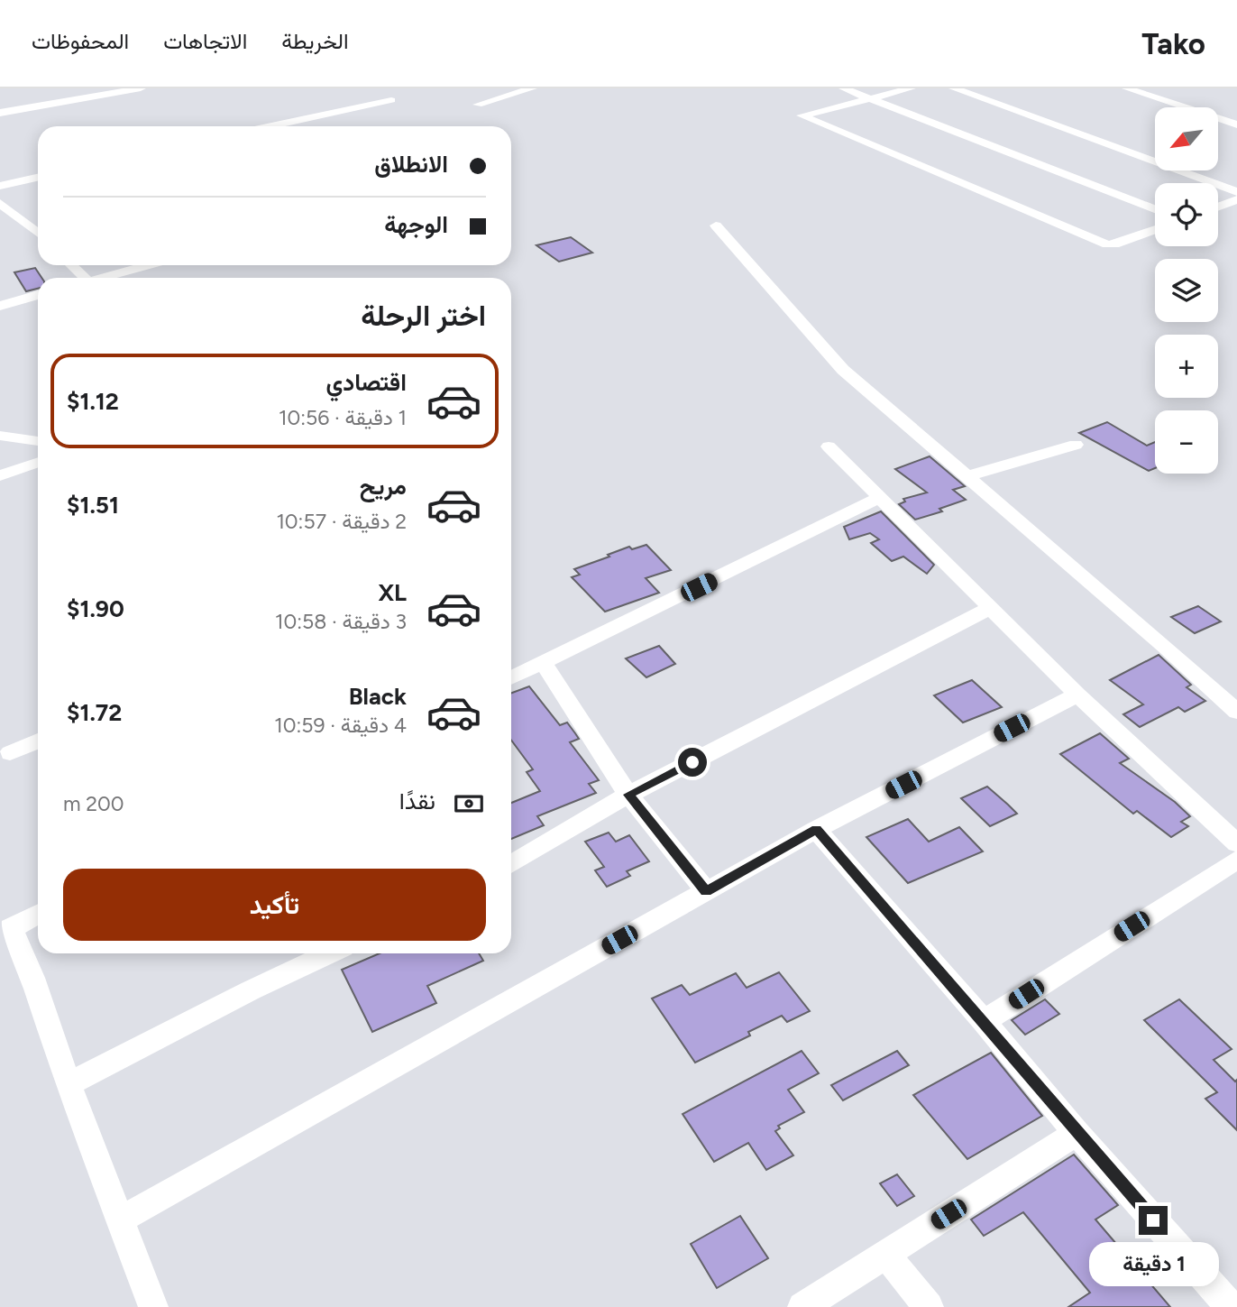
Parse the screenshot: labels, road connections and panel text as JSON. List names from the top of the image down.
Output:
{
  "north": "bottom left",
  "page": {
    "header": "Tako",
    "nav": ["الخريطة", "الاتجاهات", "المحفوظات"],
    "map_buttons": ["+", "−"],
    "banner": ["الانطلاق", "الوجهة"],
    "heading": "اختر الرحلة",
    "list": [
      {
        "name": "اقتصادي",
        "note": "1 دقيقة · 10:56",
        "value": "$1.12"
      },
      {
        "name": "مريح",
        "note": "2 دقيقة · 10:57",
        "value": "$1.51"
      },
      {
        "name": "XL",
        "note": "3 دقيقة · 10:58",
        "value": "$1.90"
      },
      {
        "name": "Black",
        "note": "4 دقيقة · 10:59",
        "value": "$1.72"
      }
    ],
    "pay": ["نقدًا", "200 m"],
    "buttons": "تأكيد",
    "bubble": "1 دقيقة"
  }
}
